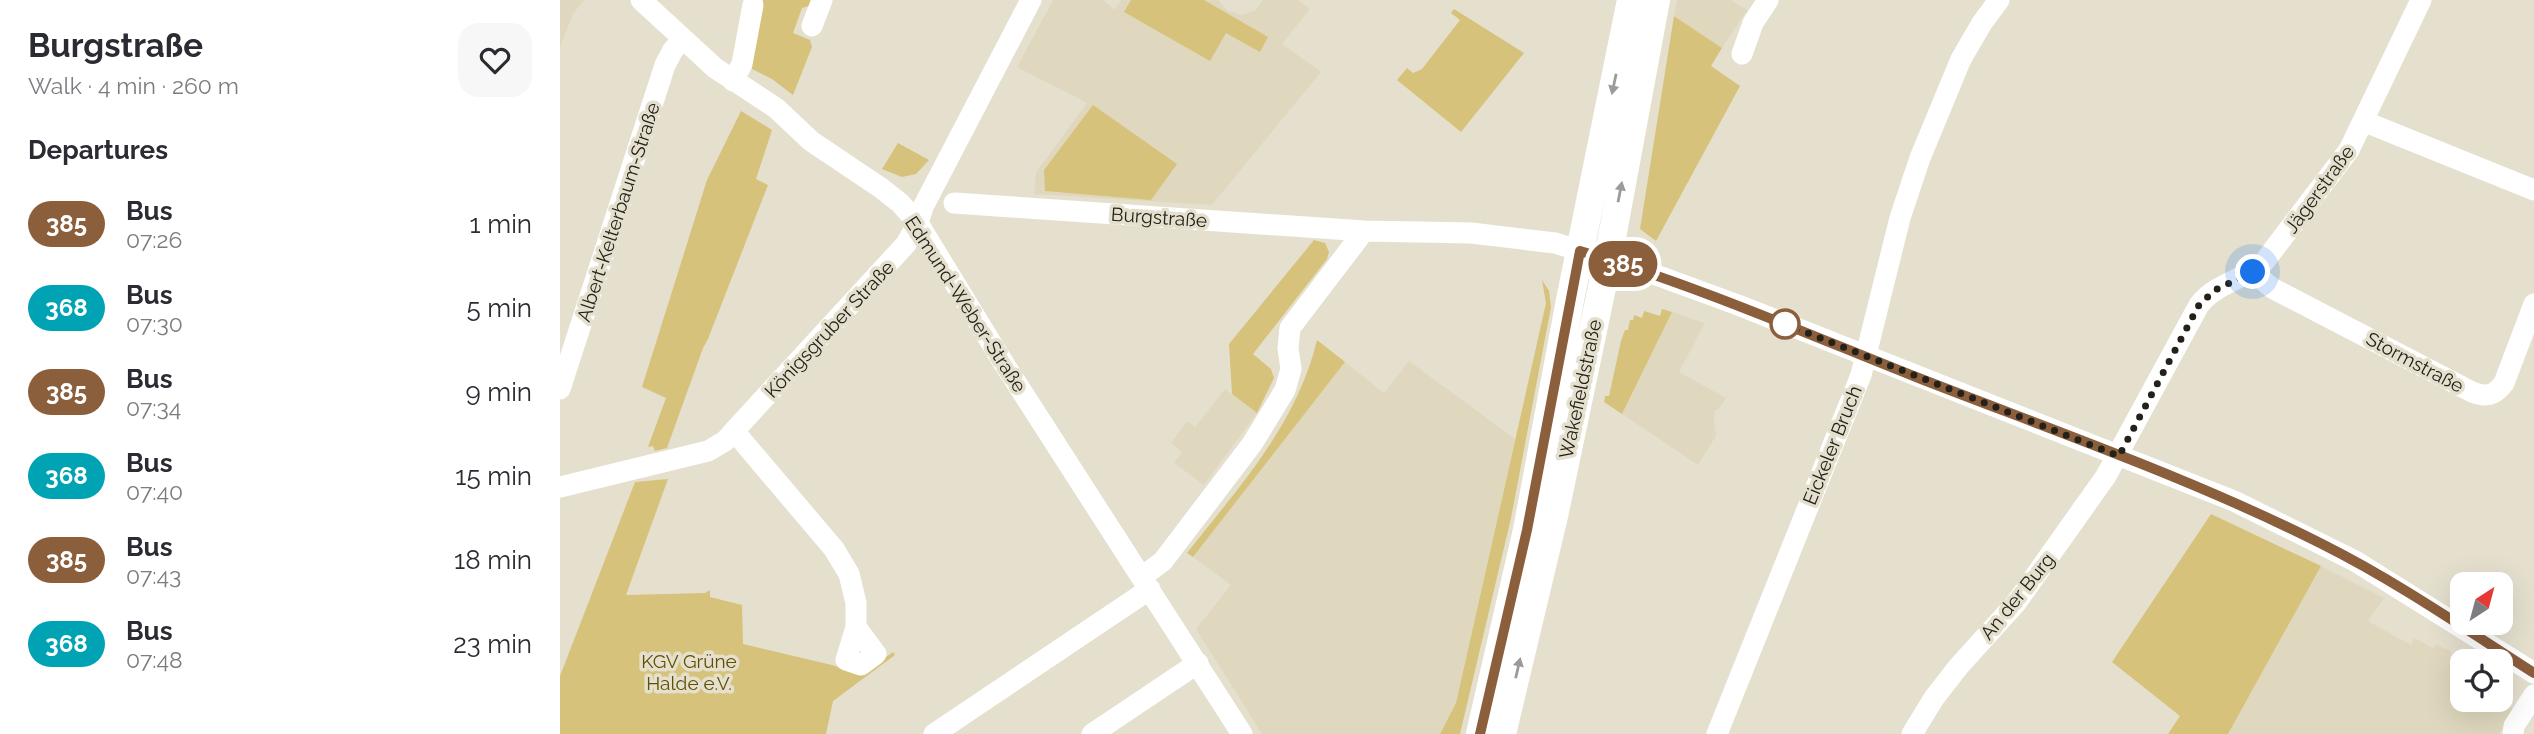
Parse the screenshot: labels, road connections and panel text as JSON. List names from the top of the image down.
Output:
{
  "streets": {
    "main road": ["Wakefieldstraße"],
    "street": [
      "Jägerstraße",
      "Albert-Kelterbaum-Straße",
      "Burgstraße",
      "Edmund-Weber-Straße",
      "Königsgruber Straße",
      "Stormstraße",
      "Eickeler Bruch",
      "An der Burg"
    ]
  },
  "crossings": [
    ["Jägerstraße", "Burgstraße"],
    ["Jägerstraße", "Stormstraße"],
    ["Jägerstraße", "An der Burg"],
    ["Albert-Kelterbaum-Straße", "Edmund-Weber-Straße"],
    ["Burgstraße", "Wakefieldstraße"],
    ["Burgstraße", "Eickeler Bruch"],
    ["Burgstraße", "An der Burg"],
    ["Edmund-Weber-Straße", "Königsgruber Straße"]
  ],
  "parks": ["KGV Grüne Halde e.V."],
  "lines": ["bus line 385"],
  "north": "top right",
  "page": {
    "heading": [
      ["Burgstraße", "Walk · 4 min · 260 m"],
      "Departures"
    ],
    "on_map": "385",
    "list": [
      {
        "mark": "385",
        "name": "Bus",
        "note": "07:26",
        "value": "1 min"
      },
      {
        "mark": "368",
        "name": "Bus",
        "note": "07:30",
        "value": "5 min"
      },
      {
        "mark": "385",
        "name": "Bus",
        "note": "07:34",
        "value": "9 min"
      },
      {
        "mark": "368",
        "name": "Bus",
        "note": "07:40",
        "value": "15 min"
      },
      {
        "mark": "385",
        "name": "Bus",
        "note": "07:43",
        "value": "18 min"
      },
      {
        "mark": "368",
        "name": "Bus",
        "note": "07:48",
        "value": "23 min"
      }
    ]
  }
}
